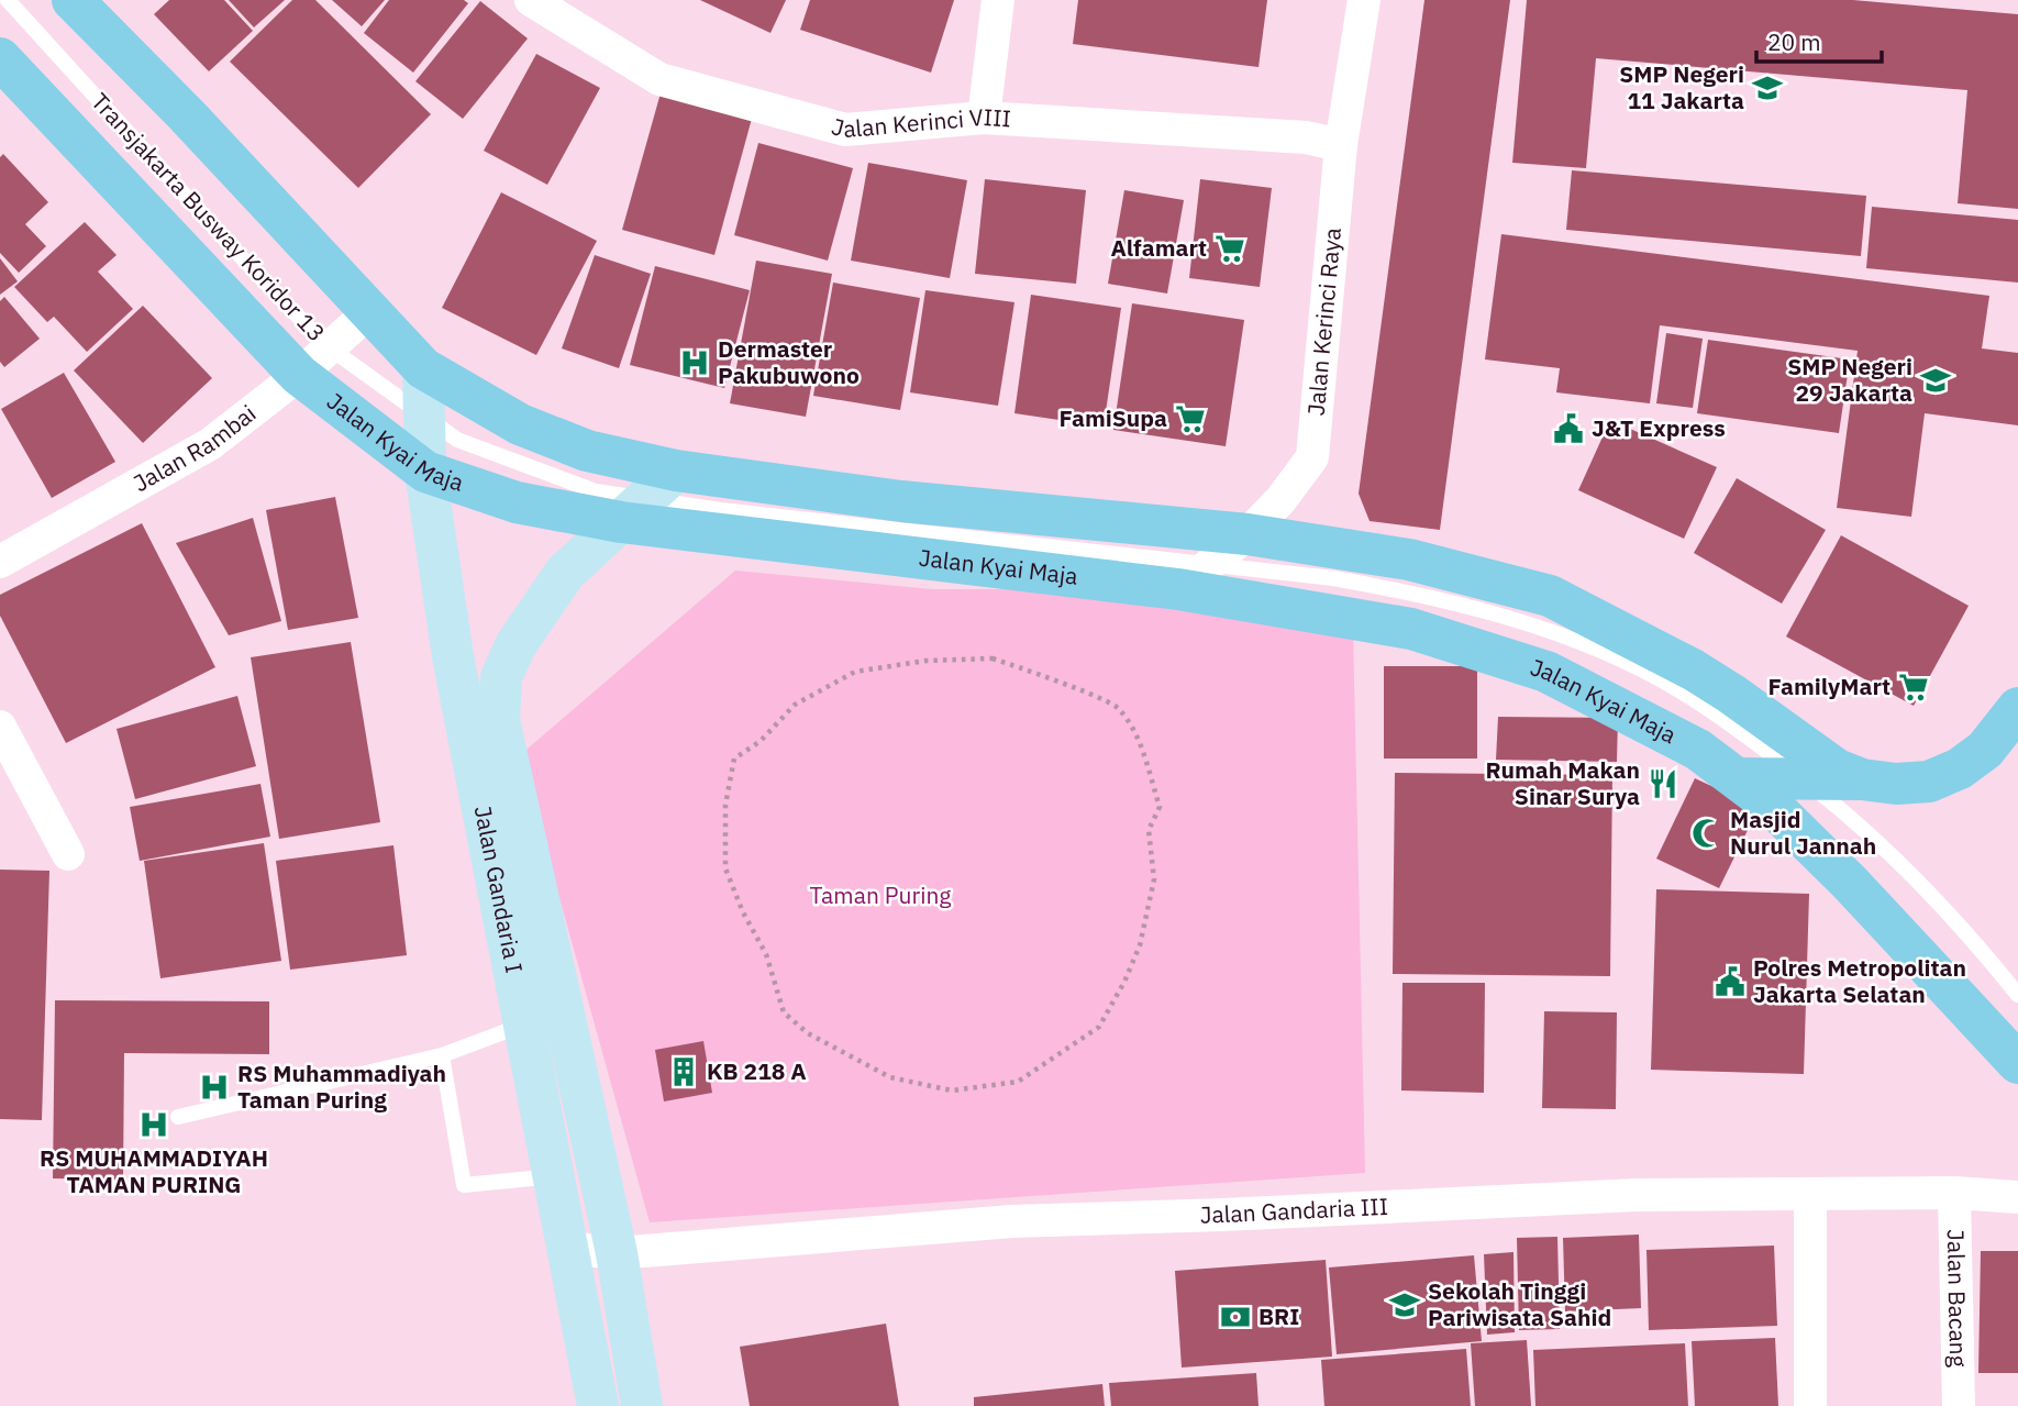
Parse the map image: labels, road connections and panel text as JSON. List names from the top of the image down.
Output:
{
  "streets": {
    "main road": ["Jalan Kyai Maja", "Jalan Gandaria I"],
    "street": [
      "Jalan Kerinci VIII",
      "Jalan Kerinci Raya",
      "Jalan Rambai",
      "Jalan Gandaria III",
      "Jalan Bacang"
    ],
    "lane": ["Transjakarta Busway Koridor 13"]
  },
  "crossings": [
    ["Jalan Kerinci VIII", "Jalan Kerinci Raya"],
    ["Jalan Kerinci Raya", "Jalan Kyai Maja"],
    ["Jalan Kyai Maja", "Jalan Rambai"],
    ["Jalan Kyai Maja", "Jalan Gandaria I"],
    ["Jalan Gandaria I", "Jalan Gandaria III"],
    ["Jalan Gandaria III", "Jalan Bacang"]
  ],
  "parks": ["Taman Puring"],
  "places": {
    "school or university": ["SMP Negeri 11 Jakarta", "SMP Negeri 29 Jakarta", "Sekolah Tinggi Pariwisata Sahid"],
    "supermarket": ["Alfamart", "FamiSupa", "FamilyMart"],
    "hospital": ["Dermaster Pakubuwono", "RS Muhammadiyah Taman Puring", "RS MUHAMMADIYAH TAMAN PURING"],
    "public building": ["J&T Express", "Polres Metropolitan Jakarta Selatan"],
    "restaurant": ["Rumah Makan Sinar Surya"],
    "mosque": ["Masjid Nurul Jannah"],
    "building": ["KB 218 A"],
    "bank": ["BRI"]
  },
  "scale_bar": "20 m"
}
